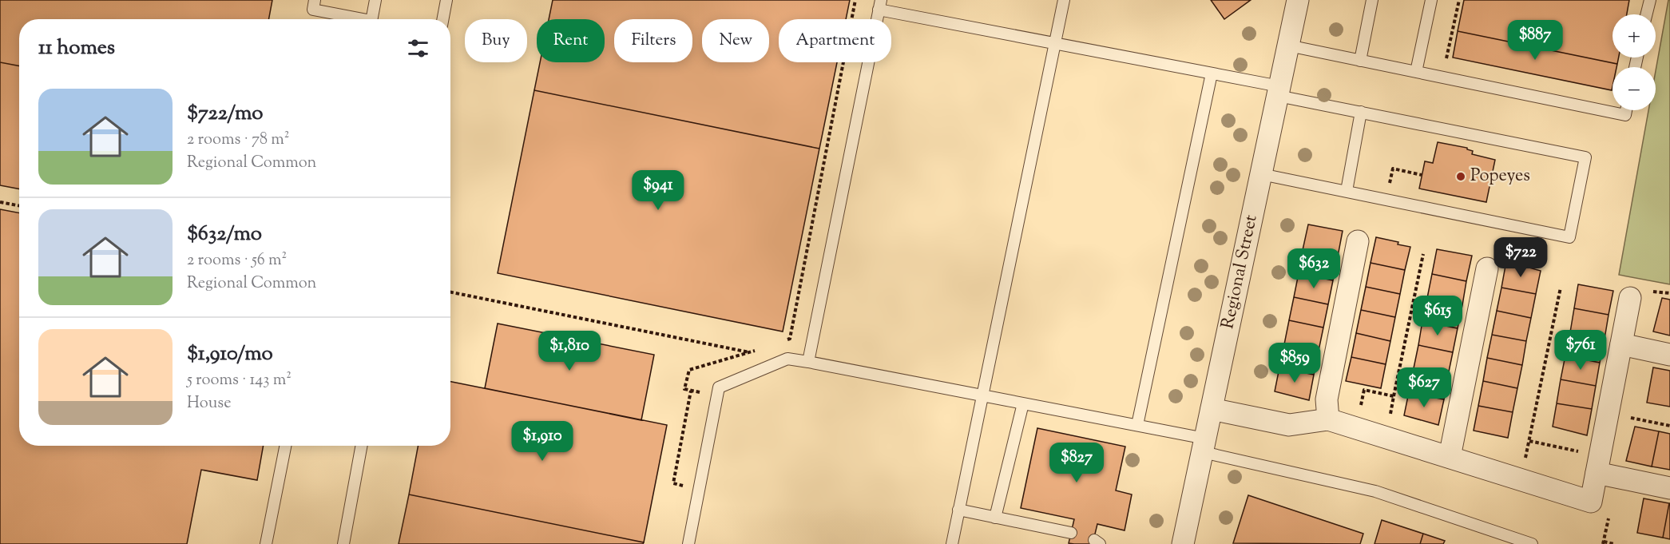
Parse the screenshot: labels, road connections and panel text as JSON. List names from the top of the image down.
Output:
{
  "streets": {
    "street": ["Regional Street"]
  },
  "places": ["Popeyes"],
  "page": {
    "map_buttons": ["+", "−"],
    "chip": [
      "Buy",
      "Rent",
      "Filters",
      "New",
      "Apartment"
    ],
    "heading": "11 homes",
    "price": [
      "$887",
      "$941",
      "$722",
      "$632",
      "$615",
      "$761",
      "$1,810",
      "$859",
      "$627",
      "$1,910",
      "$827"
    ],
    "list": [
      {
        "name": "$722/mo",
        "note": "2 rooms · 78 m² · Regional Common"
      },
      {
        "name": "$632/mo",
        "note": "2 rooms · 56 m² · Regional Common"
      },
      {
        "name": "$1,910/mo",
        "note": "5 rooms · 143 m² · House"
      }
    ]
  }
}
